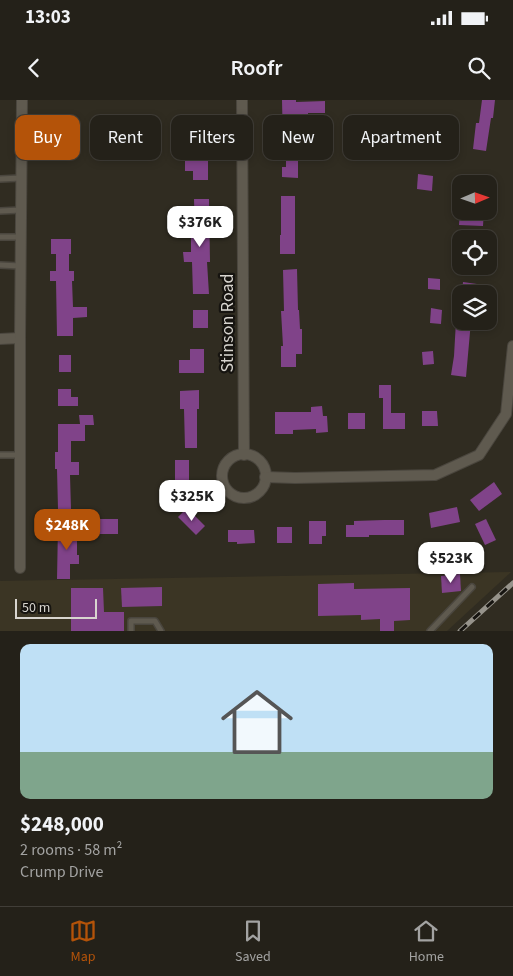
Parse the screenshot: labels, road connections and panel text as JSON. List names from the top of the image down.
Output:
{
  "streets": {
    "street": ["Stinson Road"]
  },
  "scale_bar": "50 m",
  "north": "right",
  "page": {
    "status": "13:03",
    "header": "Roofr",
    "chip": [
      "Buy",
      "Rent",
      "Filters",
      "New",
      "Apartment"
    ],
    "price": [
      "$376K",
      "$325K",
      "$248K",
      "$523K"
    ],
    "scale": "50 m",
    "list": [
      {
        "name": "$248,000",
        "note": "2 rooms · 58 m² · Crump Drive"
      }
    ],
    "tabs": ["Map", "Saved", "Home"]
  }
}
